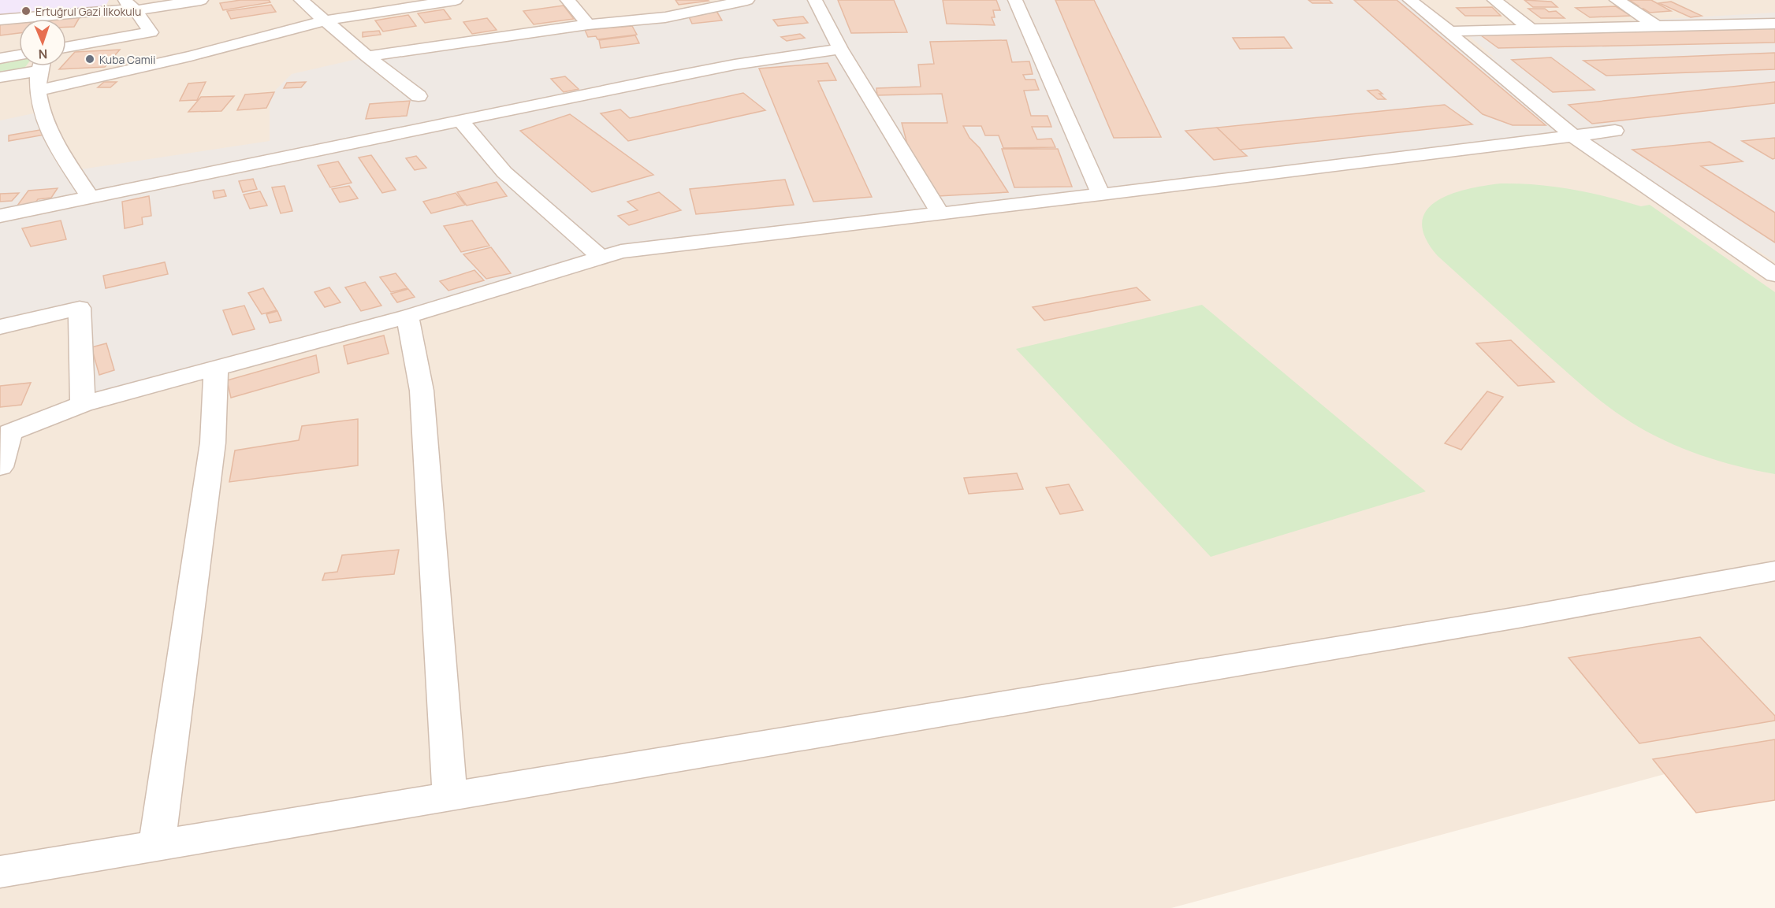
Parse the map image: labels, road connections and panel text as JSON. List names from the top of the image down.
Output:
{
  "places": ["Ertuğrul Gazi İlkokulu", "Kuba Camii"],
  "north": "bottom"
}
